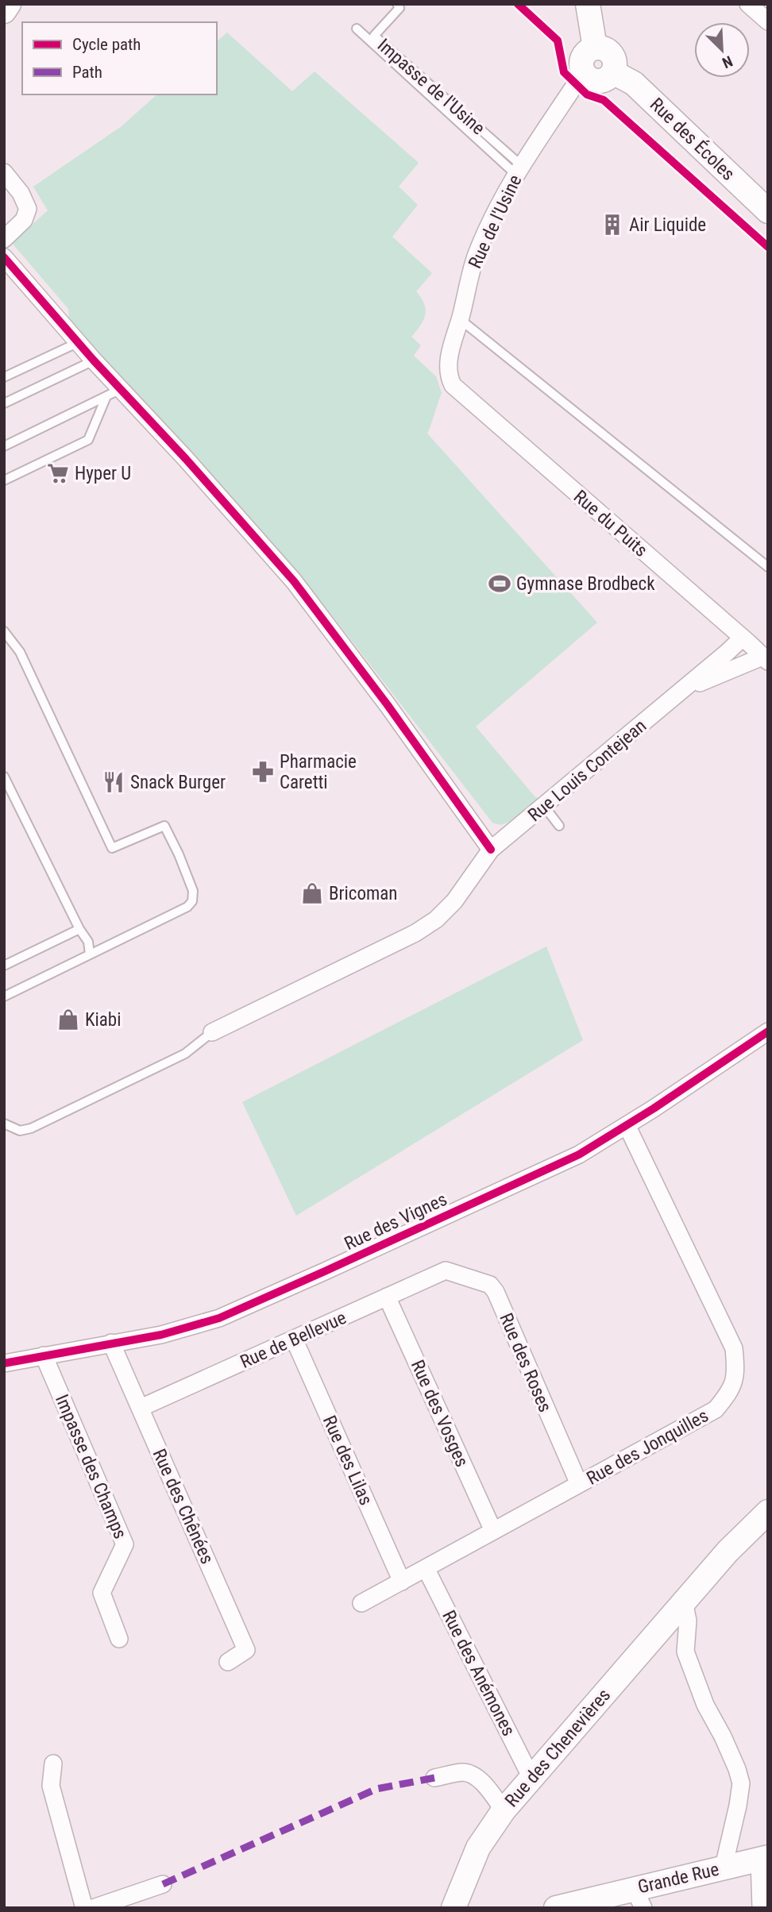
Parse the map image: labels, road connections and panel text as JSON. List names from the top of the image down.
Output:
{
  "streets": {
    "street": [
      "Rue des Écoles",
      "Rue de l'Usine",
      "Rue du Puits",
      "Rue Louis Contejean",
      "Rue des Vignes",
      "Rue de Bellevue",
      "Rue des Roses",
      "Rue des Vosges",
      "Rue des Jonquilles",
      "Rue des Lilas",
      "Impasse des Champs",
      "Rue des Chênées",
      "Rue des Anémones",
      "Rue des Chenevières",
      "Grande Rue"
    ],
    "lane": ["Impasse de l'Usine"]
  },
  "crossings": [
    ["Impasse de l'Usine", "Rue de l'Usine"],
    ["Rue des Écoles", "Rue de l'Usine"],
    ["Rue de l'Usine", "Rue du Puits"],
    ["Rue du Puits", "Rue Louis Contejean"],
    ["Rue des Vignes", "Rue des Jonquilles"],
    ["Rue des Vignes", "Impasse des Champs"],
    ["Rue des Vignes", "Rue des Chênées"],
    ["Rue de Bellevue", "Rue des Roses"],
    ["Rue de Bellevue", "Rue des Vosges"],
    ["Rue de Bellevue", "Rue des Lilas"],
    ["Rue de Bellevue", "Rue des Chênées"],
    ["Rue des Roses", "Rue des Jonquilles"],
    ["Rue des Vosges", "Rue des Jonquilles"],
    ["Rue des Jonquilles", "Rue des Lilas"],
    ["Rue des Jonquilles", "Rue des Anémones"],
    ["Rue des Anémones", "Rue des Chenevières"]
  ],
  "places": {
    "building": ["Air Liquide"],
    "supermarket": ["Hyper U"],
    "sports": ["Gymnase Brodbeck"],
    "pharmacy": ["Pharmacie Caretti"],
    "restaurant": ["Snack Burger"],
    "shop": ["Bricoman", "Kiabi"]
  },
  "legend": ["Cycle path", "Path"],
  "north": "bottom right"
}
